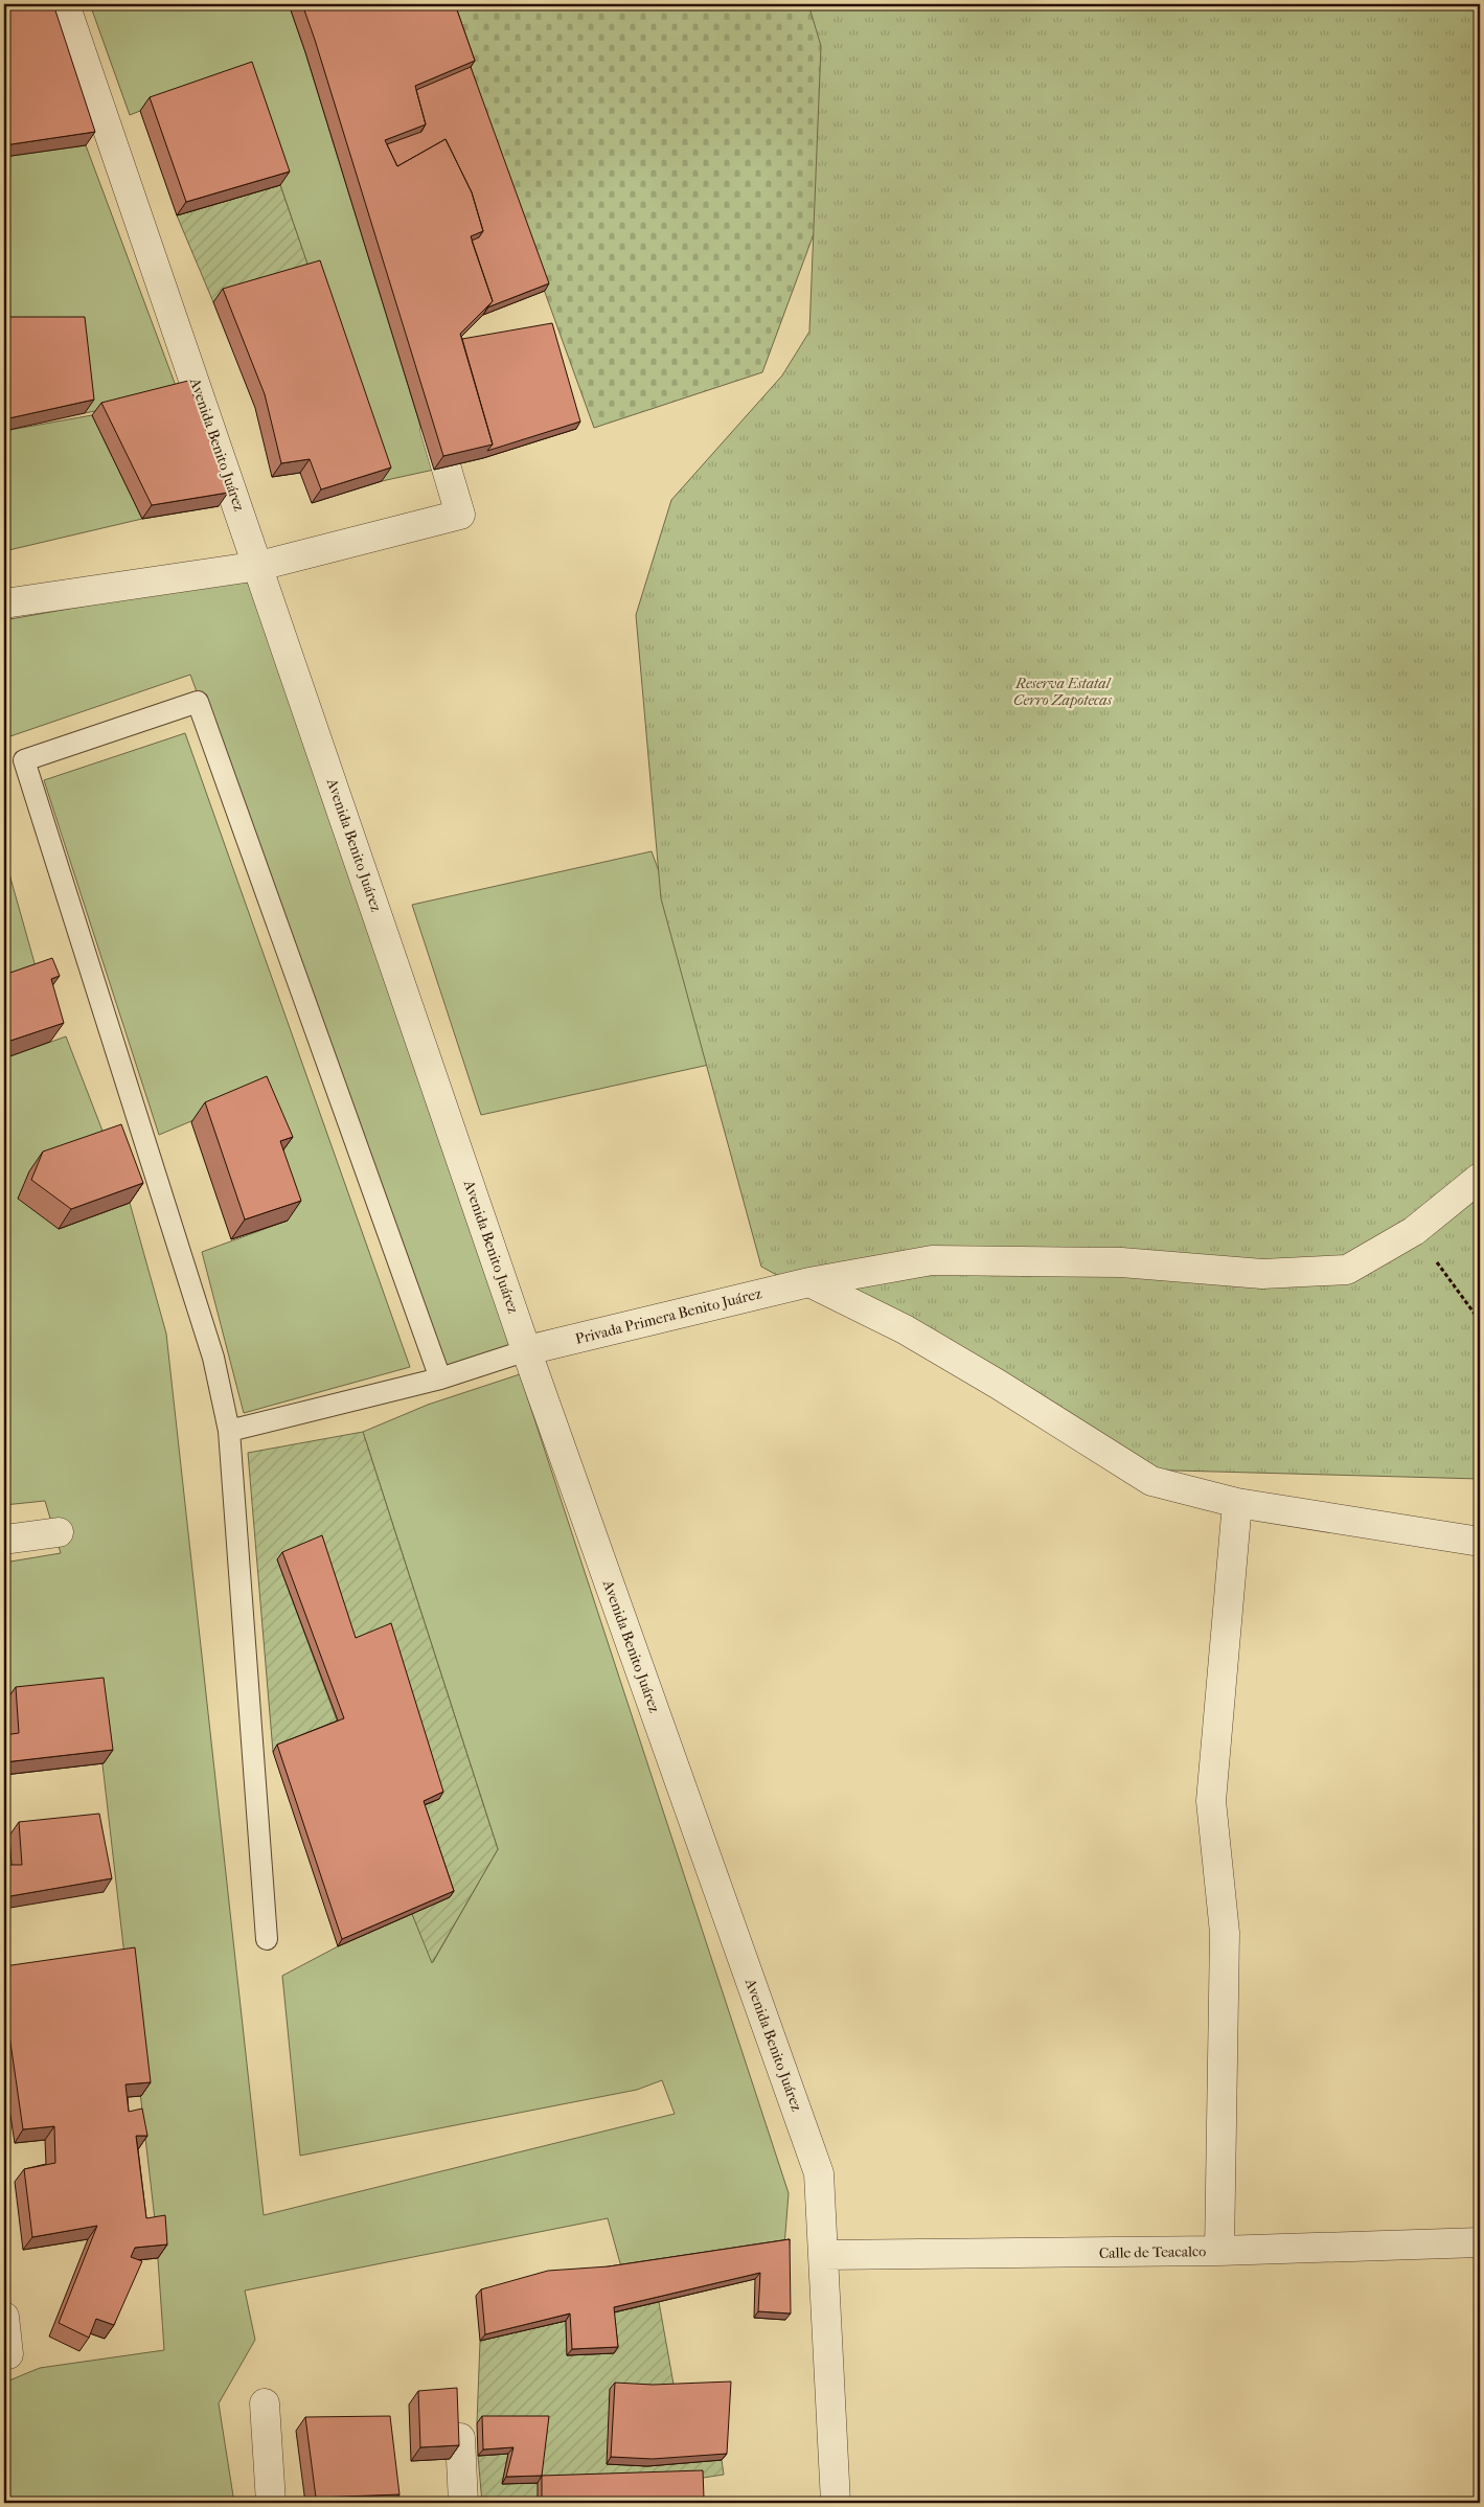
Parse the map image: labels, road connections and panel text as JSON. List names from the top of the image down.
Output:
{
  "streets": {
    "street": ["Avenida Benito Juárez", "Privada Primera Benito Juárez", "Calle de Teacalco"]
  },
  "crossings": [
    ["Avenida Benito Juárez", "Privada Primera Benito Juárez"],
    ["Avenida Benito Juárez", "Calle de Teacalco"]
  ],
  "parks": ["Reserva Estatal Cerro Zapotecas"]
}
